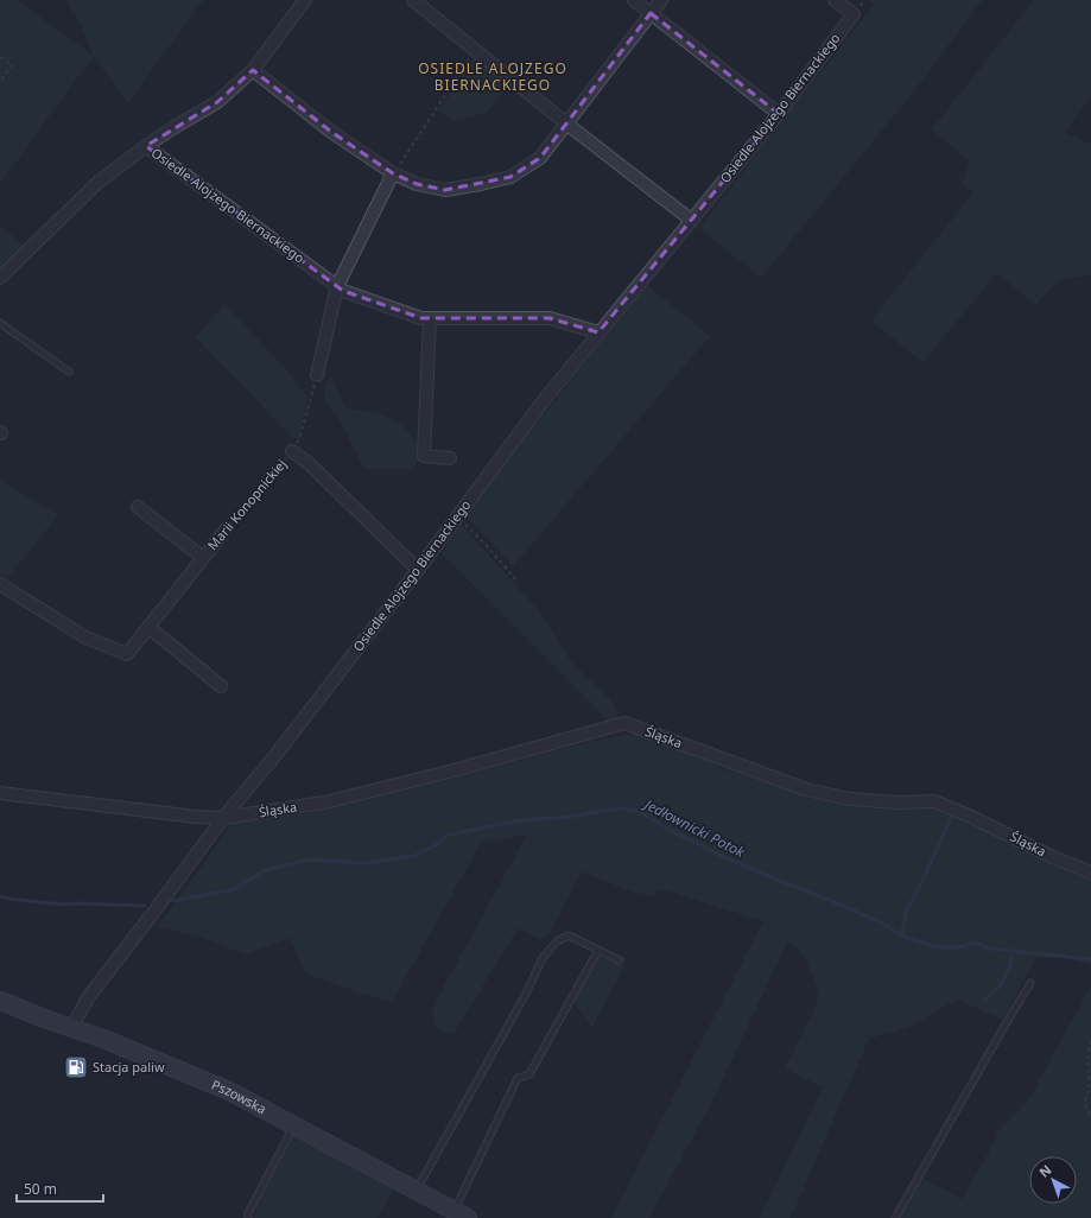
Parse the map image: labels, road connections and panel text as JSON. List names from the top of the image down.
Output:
{
  "streets": {
    "main road": ["Pszowska"],
    "street": ["Osiedle Alojzego Biernackiego", "Marii Konopnickiej", "Śląska"]
  },
  "crossings": [
    ["Osiedle Alojzego Biernackiego", "Marii Konopnickiej"],
    ["Osiedle Alojzego Biernackiego", "Śląska"]
  ],
  "districts": ["OSIEDLE ALOJZEGO BIERNACKIEGO"],
  "water": ["Jedłownicki Potok"],
  "places": {
    "fuel station": ["Stacja paliw"]
  },
  "scale_bar": "50 m",
  "north": "top left"
}
